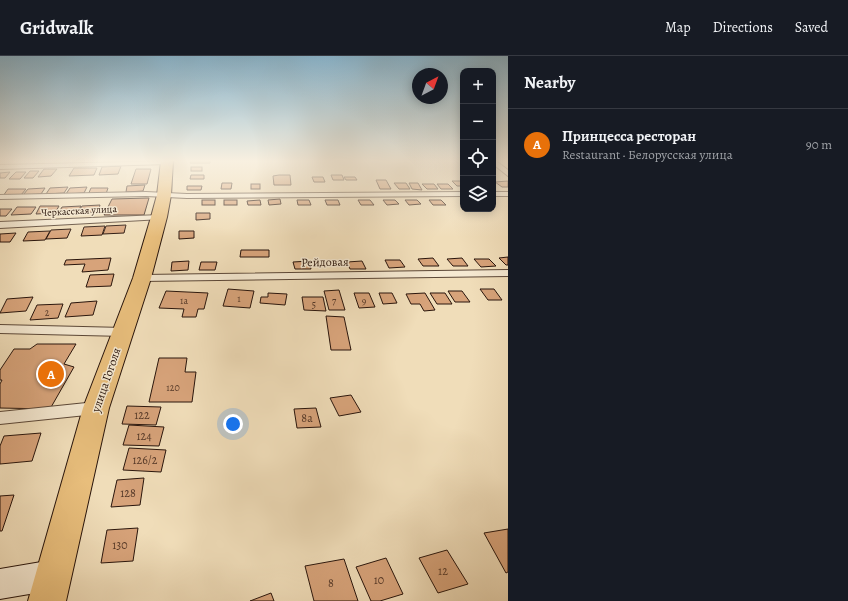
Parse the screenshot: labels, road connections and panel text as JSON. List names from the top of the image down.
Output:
{
  "streets": {
    "highway": ["улица Гоголя"],
    "street": ["Черкасская улица", "Рейдовая"]
  },
  "crossings": [
    ["Черкасская улица", "улица Гоголя"],
    ["Рейдовая", "улица Гоголя"]
  ],
  "house_numbers": [
    "1",
    "1а",
    "7",
    "9",
    "5",
    "2",
    "120",
    "122",
    "8а",
    "124",
    "126/2",
    "128",
    "130",
    "12",
    "10",
    "8"
  ],
  "north": "top right",
  "page": {
    "header": "Gridwalk",
    "nav": ["Map", "Directions", "Saved"],
    "heading": "Nearby",
    "map_buttons": ["+", "−"],
    "list": [
      {
        "mark": "A",
        "name": "Принцесса ресторан",
        "note": "Restaurant · Белорусская улица",
        "value": "90 m"
      }
    ],
    "pins": "A"
  }
}
